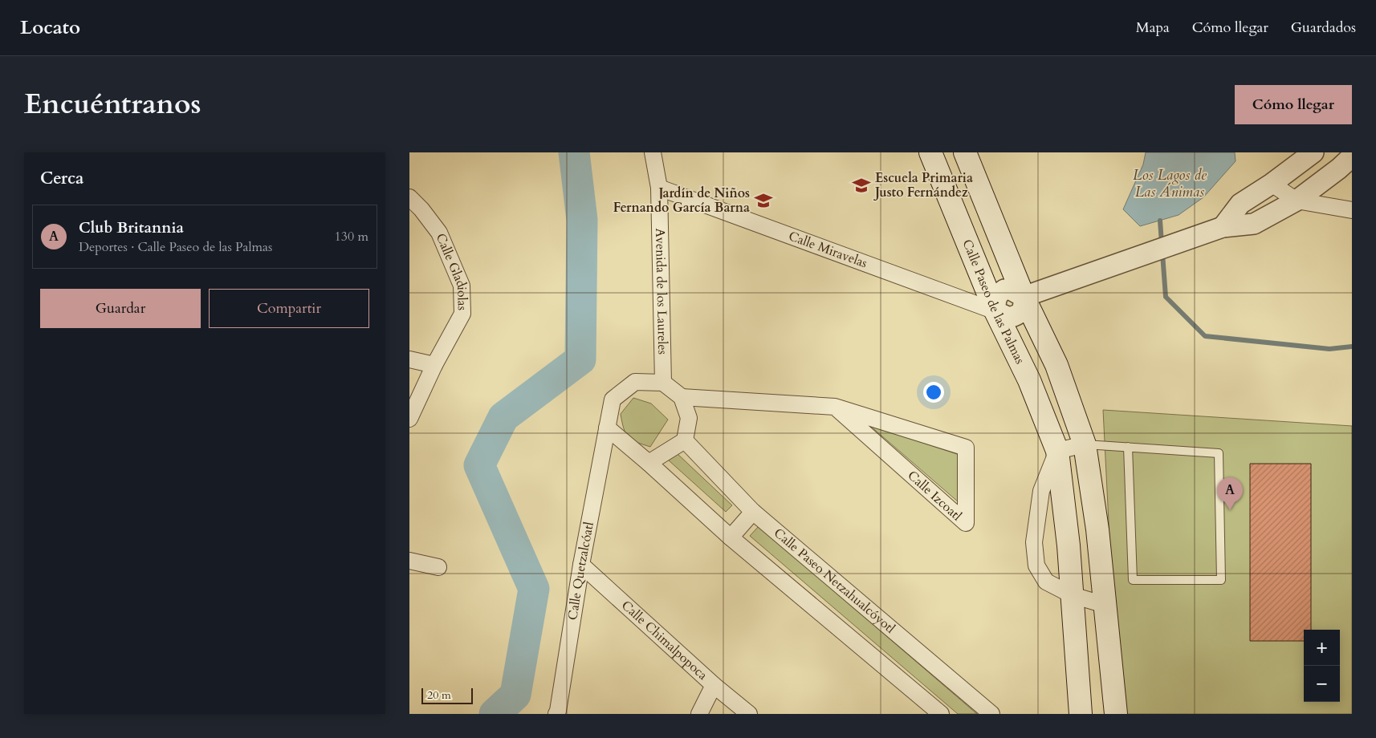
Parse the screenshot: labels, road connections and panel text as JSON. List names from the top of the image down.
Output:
{
  "streets": {
    "main road": ["Calle Paseo de las Palmas"],
    "street": [
      "Calle Miravelas",
      "Calle Gladiolas",
      "Avenida de los Laureles",
      "Calle Izcoatl",
      "Calle Quetzalcóatl",
      "Calle Paseo Netzahualcóyotl",
      "Calle Chimalpopoca"
    ]
  },
  "crossings": [
    ["Calle Miravelas", "Avenida de los Laureles"],
    ["Calle Miravelas", "Calle Paseo de las Palmas"],
    ["Avenida de los Laureles", "Calle Izcoatl"],
    ["Avenida de los Laureles", "Calle Quetzalcóatl"],
    ["Avenida de los Laureles", "Calle Paseo Netzahualcóyotl"],
    ["Calle Izcoatl", "Calle Quetzalcóatl"],
    ["Calle Izcoatl", "Calle Paseo Netzahualcóyotl"],
    ["Calle Quetzalcóatl", "Calle Paseo Netzahualcóyotl"],
    ["Calle Quetzalcóatl", "Calle Chimalpopoca"]
  ],
  "water": ["Los Lagos de Las Ánimas"],
  "places": {
    "school or university": ["Escuela Primaria Justo Fernández", "Jardín de Niños Fernando García Barna"]
  },
  "scale_bar": "20 m",
  "page": {
    "header": "Locato",
    "nav": ["Mapa", "Cómo llegar", "Guardados"],
    "title": "Encuéntranos",
    "buttons": [
      "Cómo llegar",
      ["Guardar", "Compartir"]
    ],
    "heading": "Cerca",
    "list": [
      {
        "mark": "A",
        "name": "Club Britannia",
        "note": "Deportes · Calle Paseo de las Palmas",
        "value": "130 m"
      }
    ],
    "pins": "A",
    "map_buttons": ["+", "−"],
    "scale": "20 m"
  }
}
